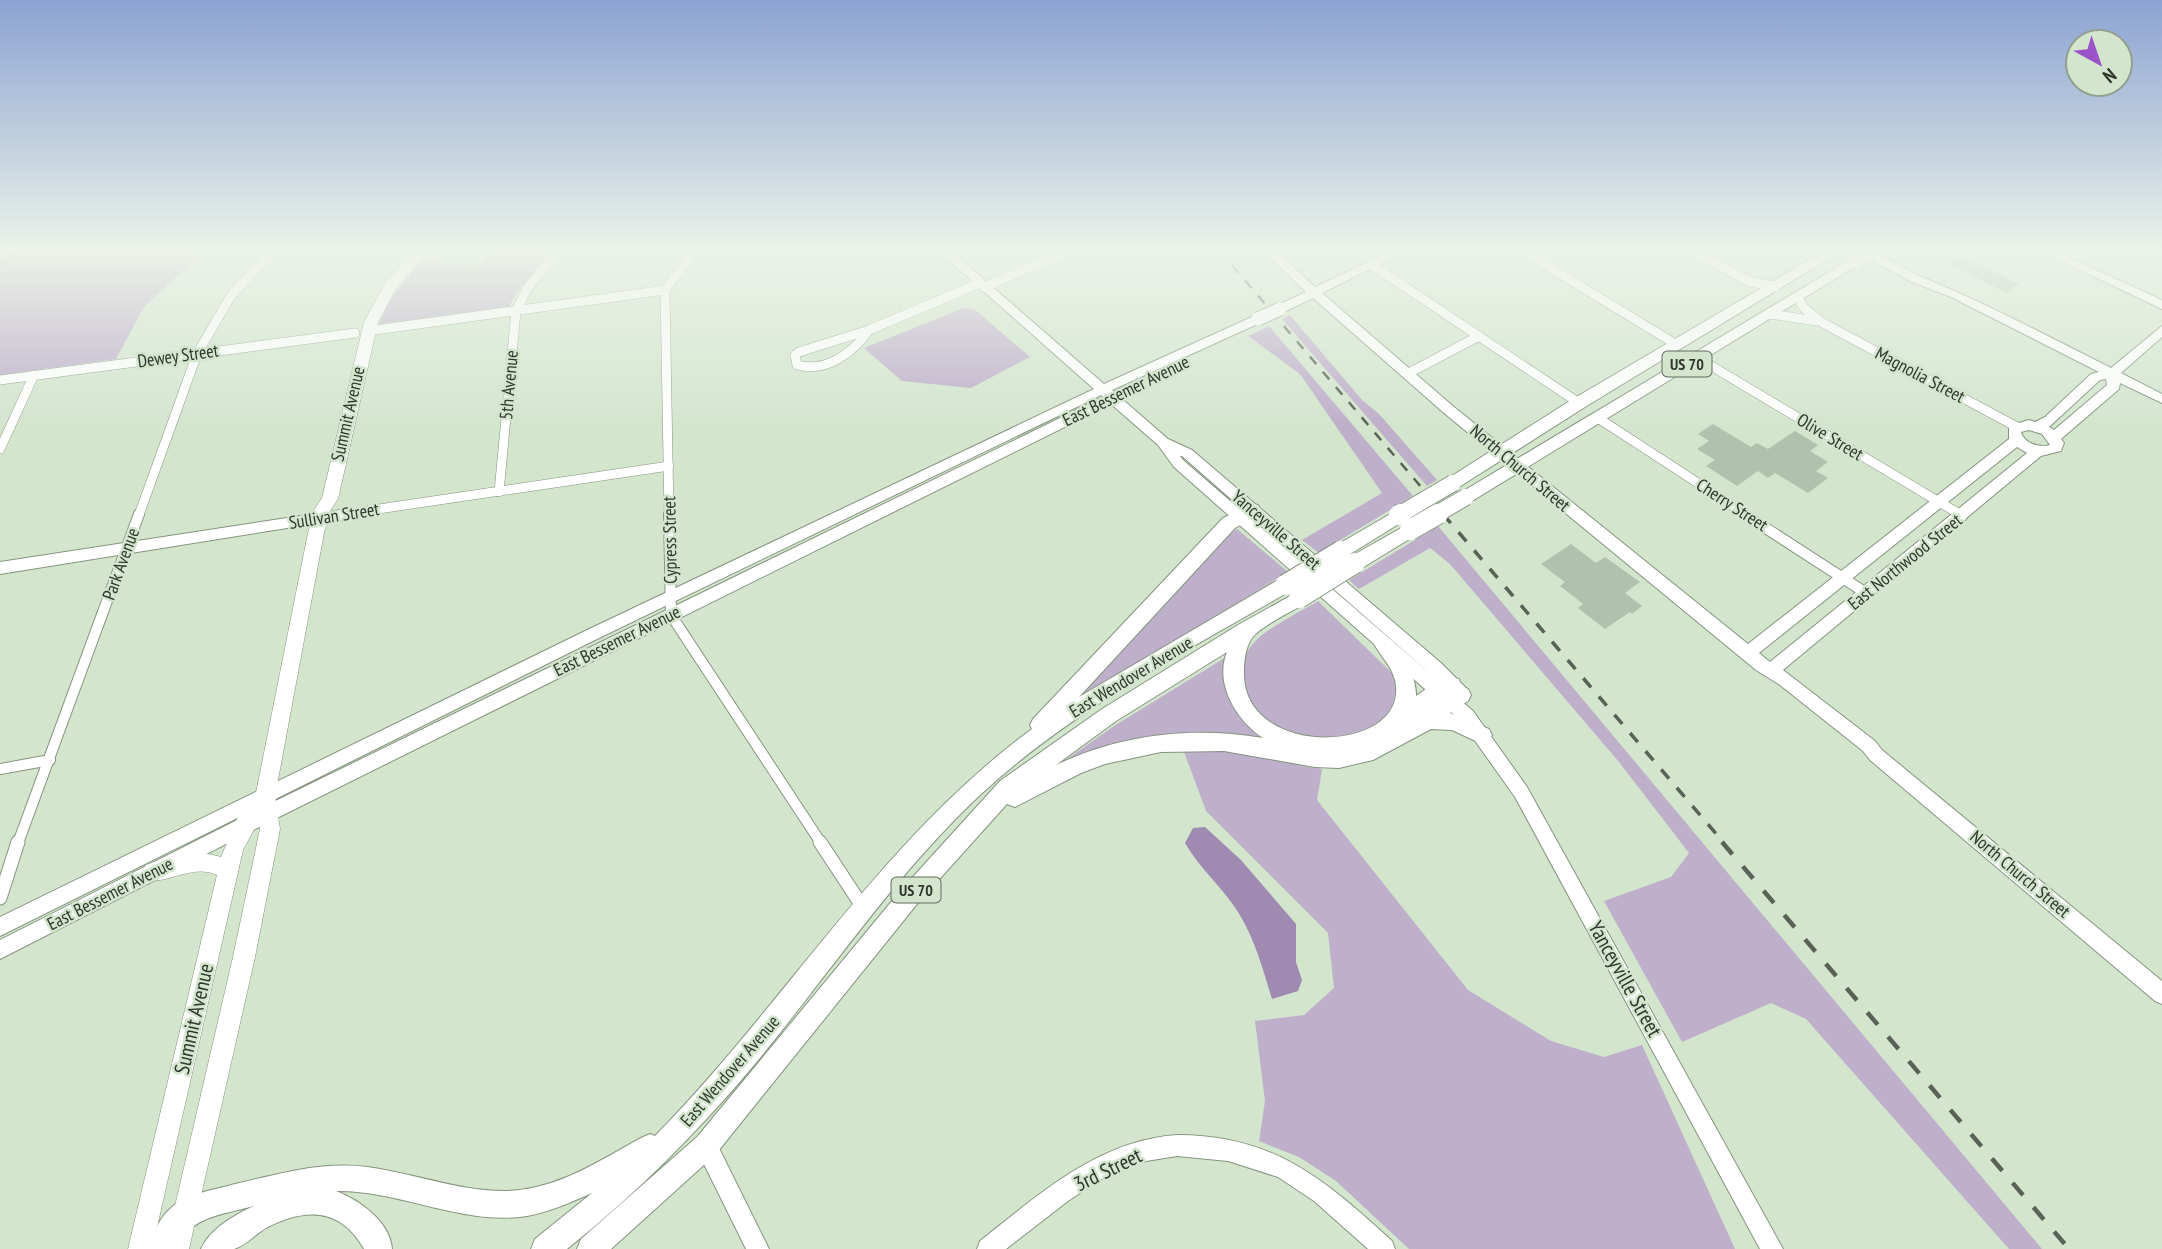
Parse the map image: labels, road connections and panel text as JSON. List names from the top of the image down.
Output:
{
  "streets": {
    "highway": ["US 70", "East Wendover Avenue"],
    "main road": [
      "East Bessemer Avenue",
      "Summit Avenue",
      "North Church Street",
      "Sullivan Street",
      "Yanceyville Street",
      "East Northwood Street",
      "3rd Street"
    ],
    "street": [
      "Dewey Street",
      "Magnolia Street",
      "5th Avenue",
      "Olive Street",
      "Cherry Street",
      "Cypress Street",
      "Park Avenue"
    ]
  },
  "crossings": [
    ["Dewey Street", "5th Avenue"],
    ["Dewey Street", "Summit Avenue"],
    ["Dewey Street", "Park Avenue"],
    ["Magnolia Street", "East Northwood Street"],
    ["Magnolia Street", "East Wendover Avenue"],
    ["5th Avenue", "Sullivan Street"],
    ["East Bessemer Avenue", "Summit Avenue"],
    ["East Bessemer Avenue", "Yanceyville Street"],
    ["East Bessemer Avenue", "Cypress Street"],
    ["Summit Avenue", "Sullivan Street"],
    ["Olive Street", "East Northwood Street"],
    ["Olive Street", "East Wendover Avenue"],
    ["North Church Street", "East Northwood Street"],
    ["North Church Street", "East Wendover Avenue"],
    ["Cherry Street", "East Northwood Street"],
    ["Cherry Street", "East Wendover Avenue"],
    ["Sullivan Street", "Cypress Street"],
    ["Sullivan Street", "Park Avenue"]
  ],
  "north": "bottom right"
}
